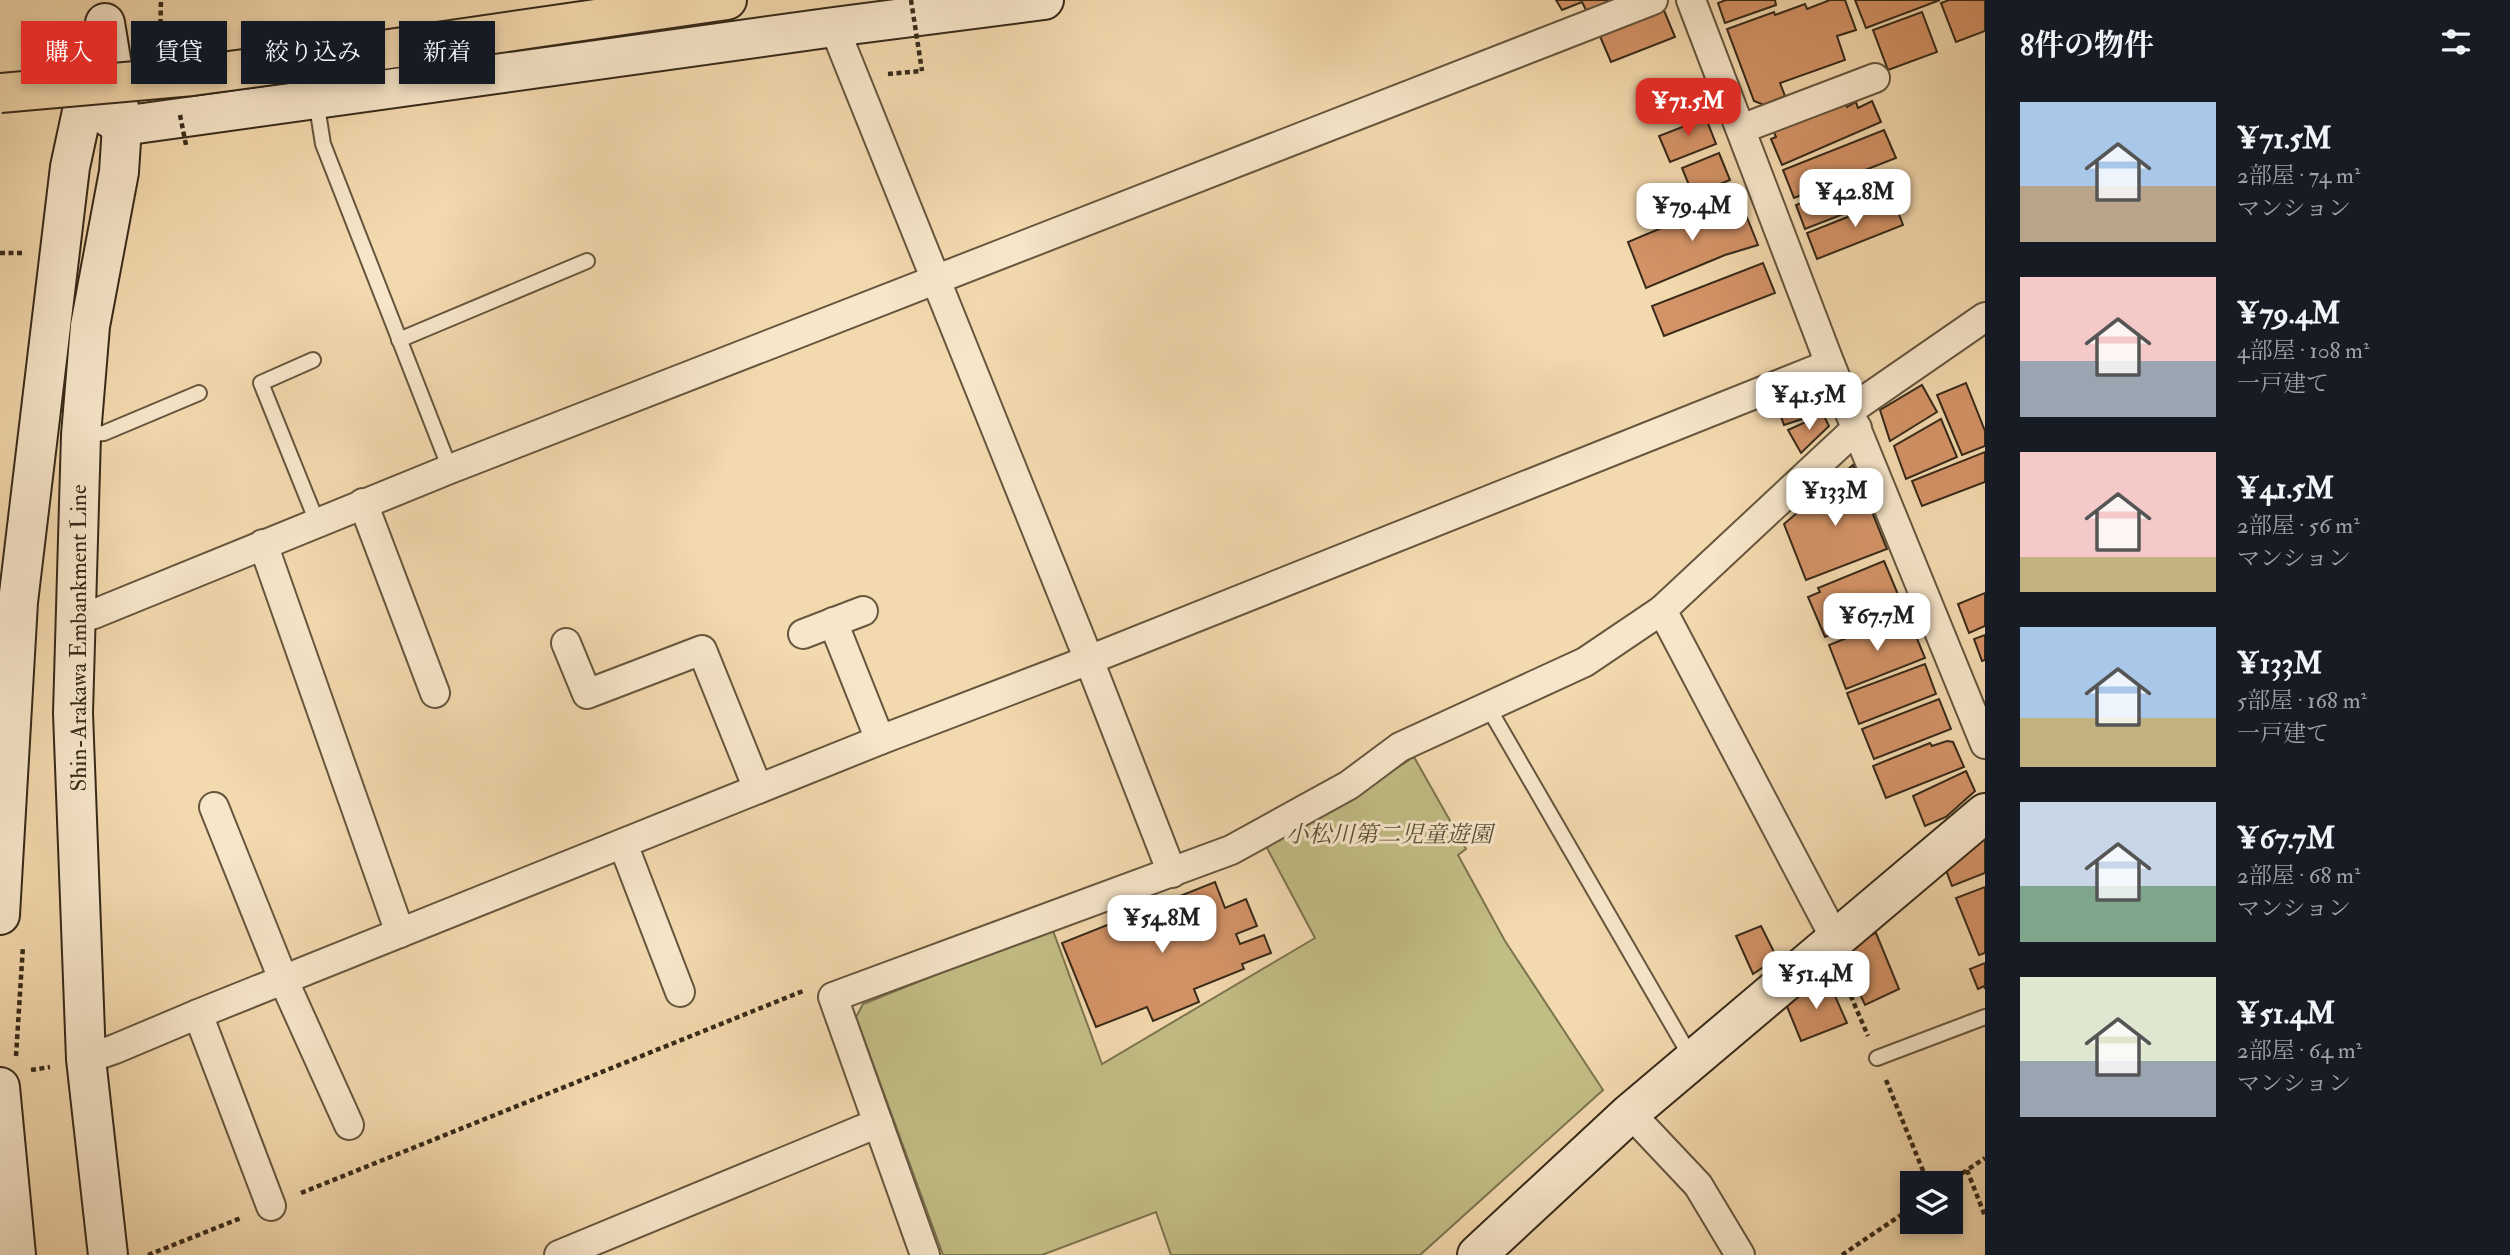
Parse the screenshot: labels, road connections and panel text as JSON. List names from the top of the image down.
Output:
{
  "streets": {
    "main road": ["Shin-Arakawa Embankment Line"]
  },
  "parks": ["小松川第二児童遊園"],
  "page": {
    "heading": "8件の物件",
    "chip": [
      "購入",
      "賃貸",
      "絞り込み",
      "新着"
    ],
    "price": [
      "¥71.5M",
      "¥42.8M",
      "¥79.4M",
      "¥41.5M",
      "¥133M",
      "¥67.7M",
      "¥54.8M",
      "¥51.4M"
    ],
    "list": [
      {
        "name": "¥71.5M",
        "note": "2部屋 · 74 m² · マンション"
      },
      {
        "name": "¥79.4M",
        "note": "4部屋 · 108 m² · 一戸建て"
      },
      {
        "name": "¥41.5M",
        "note": "2部屋 · 56 m² · マンション"
      },
      {
        "name": "¥133M",
        "note": "5部屋 · 168 m² · 一戸建て"
      },
      {
        "name": "¥67.7M",
        "note": "2部屋 · 68 m² · マンション"
      },
      {
        "name": "¥51.4M",
        "note": "2部屋 · 64 m² · マンション"
      }
    ]
  }
}
